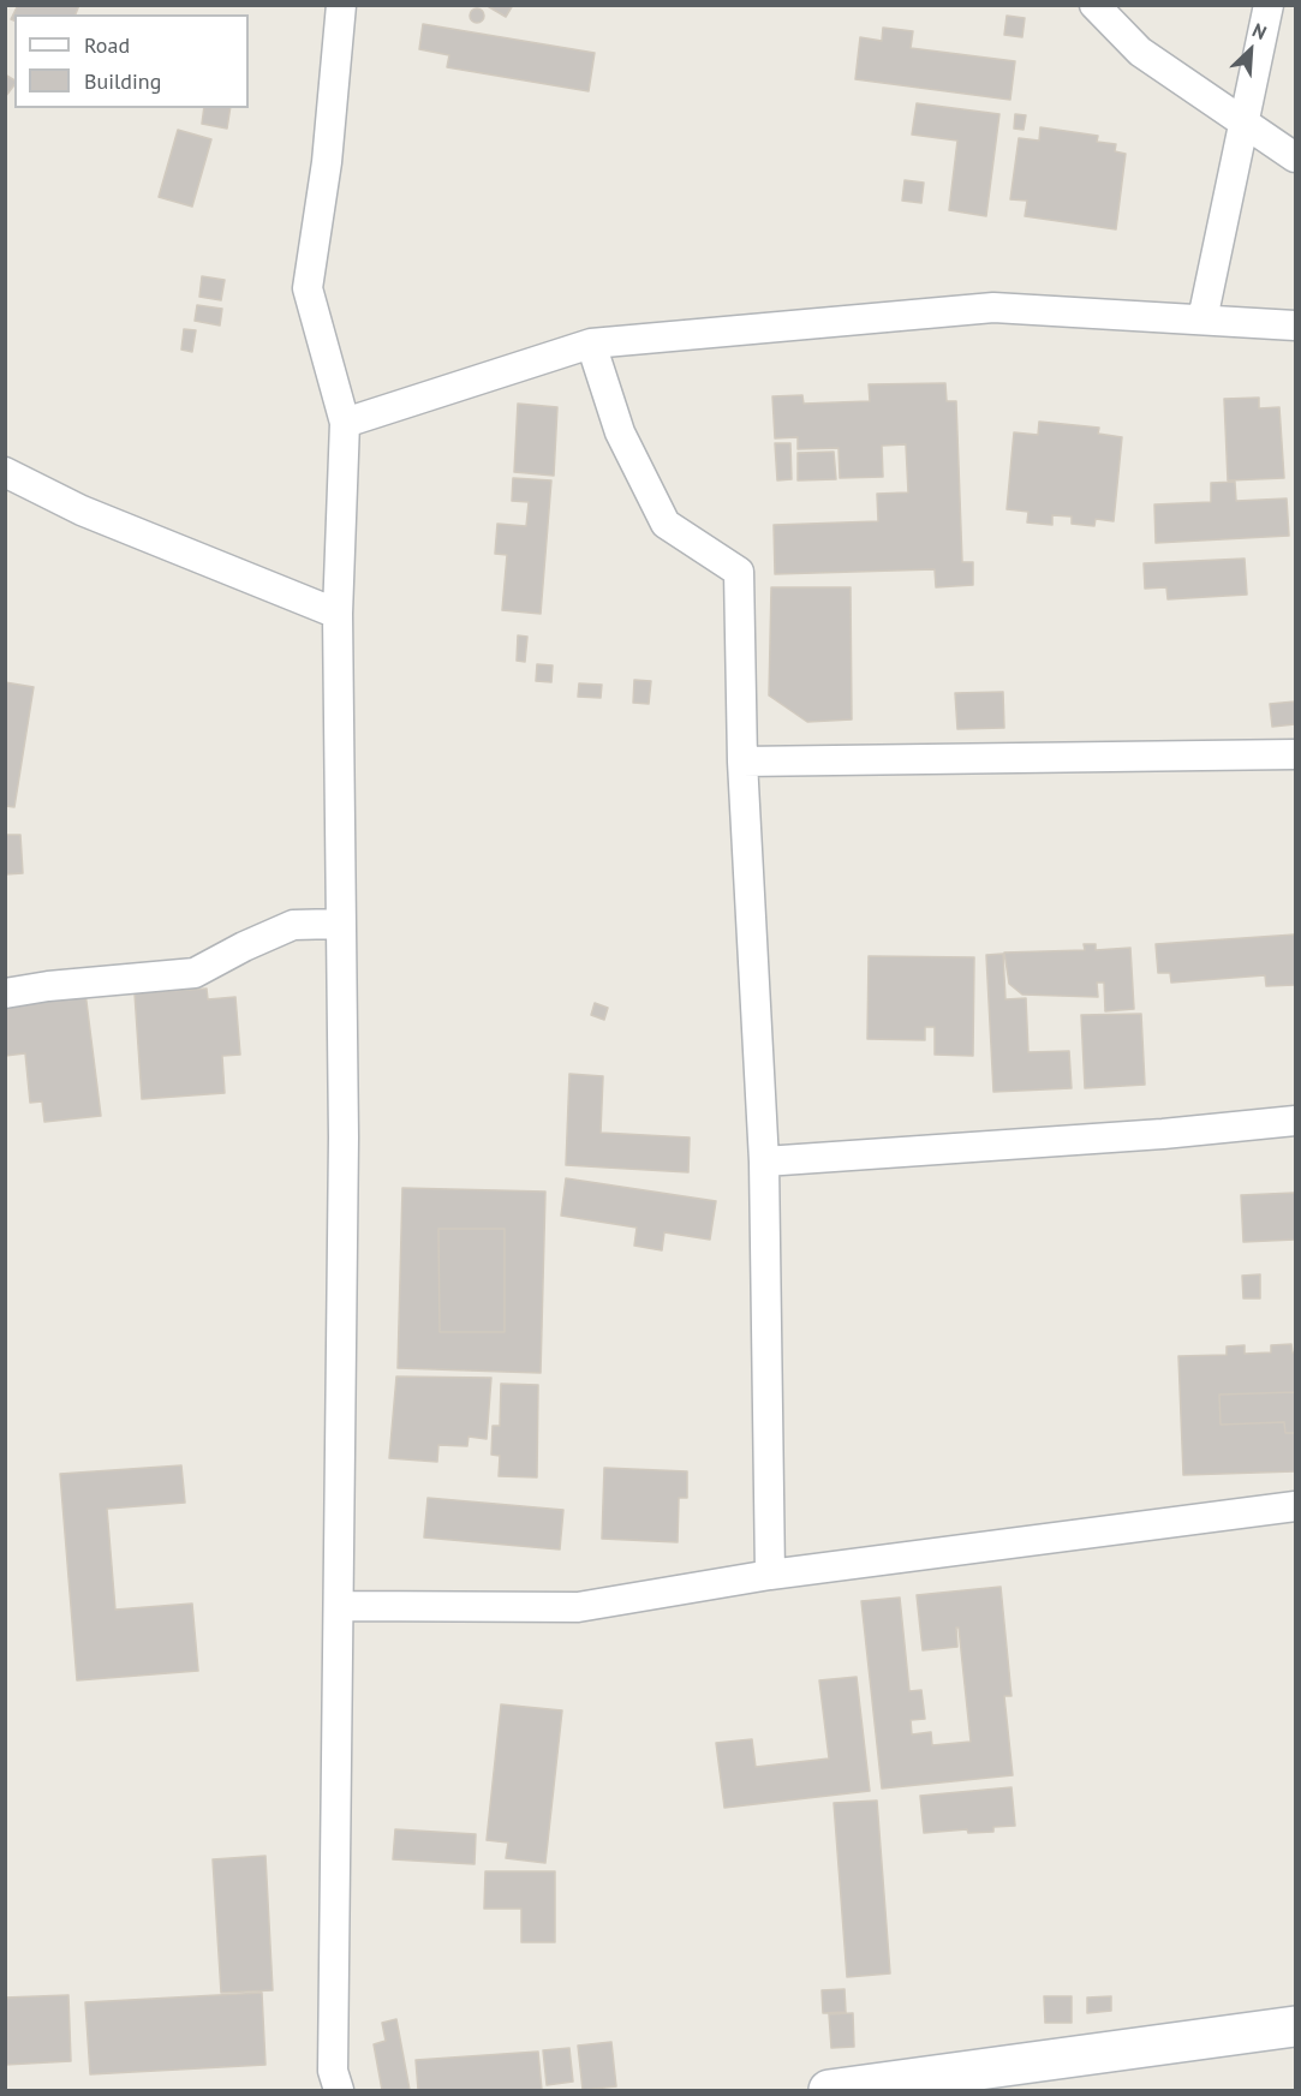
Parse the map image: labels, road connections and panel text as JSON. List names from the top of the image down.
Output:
{
  "legend": ["Road", "Building"],
  "north": "top right"
}
